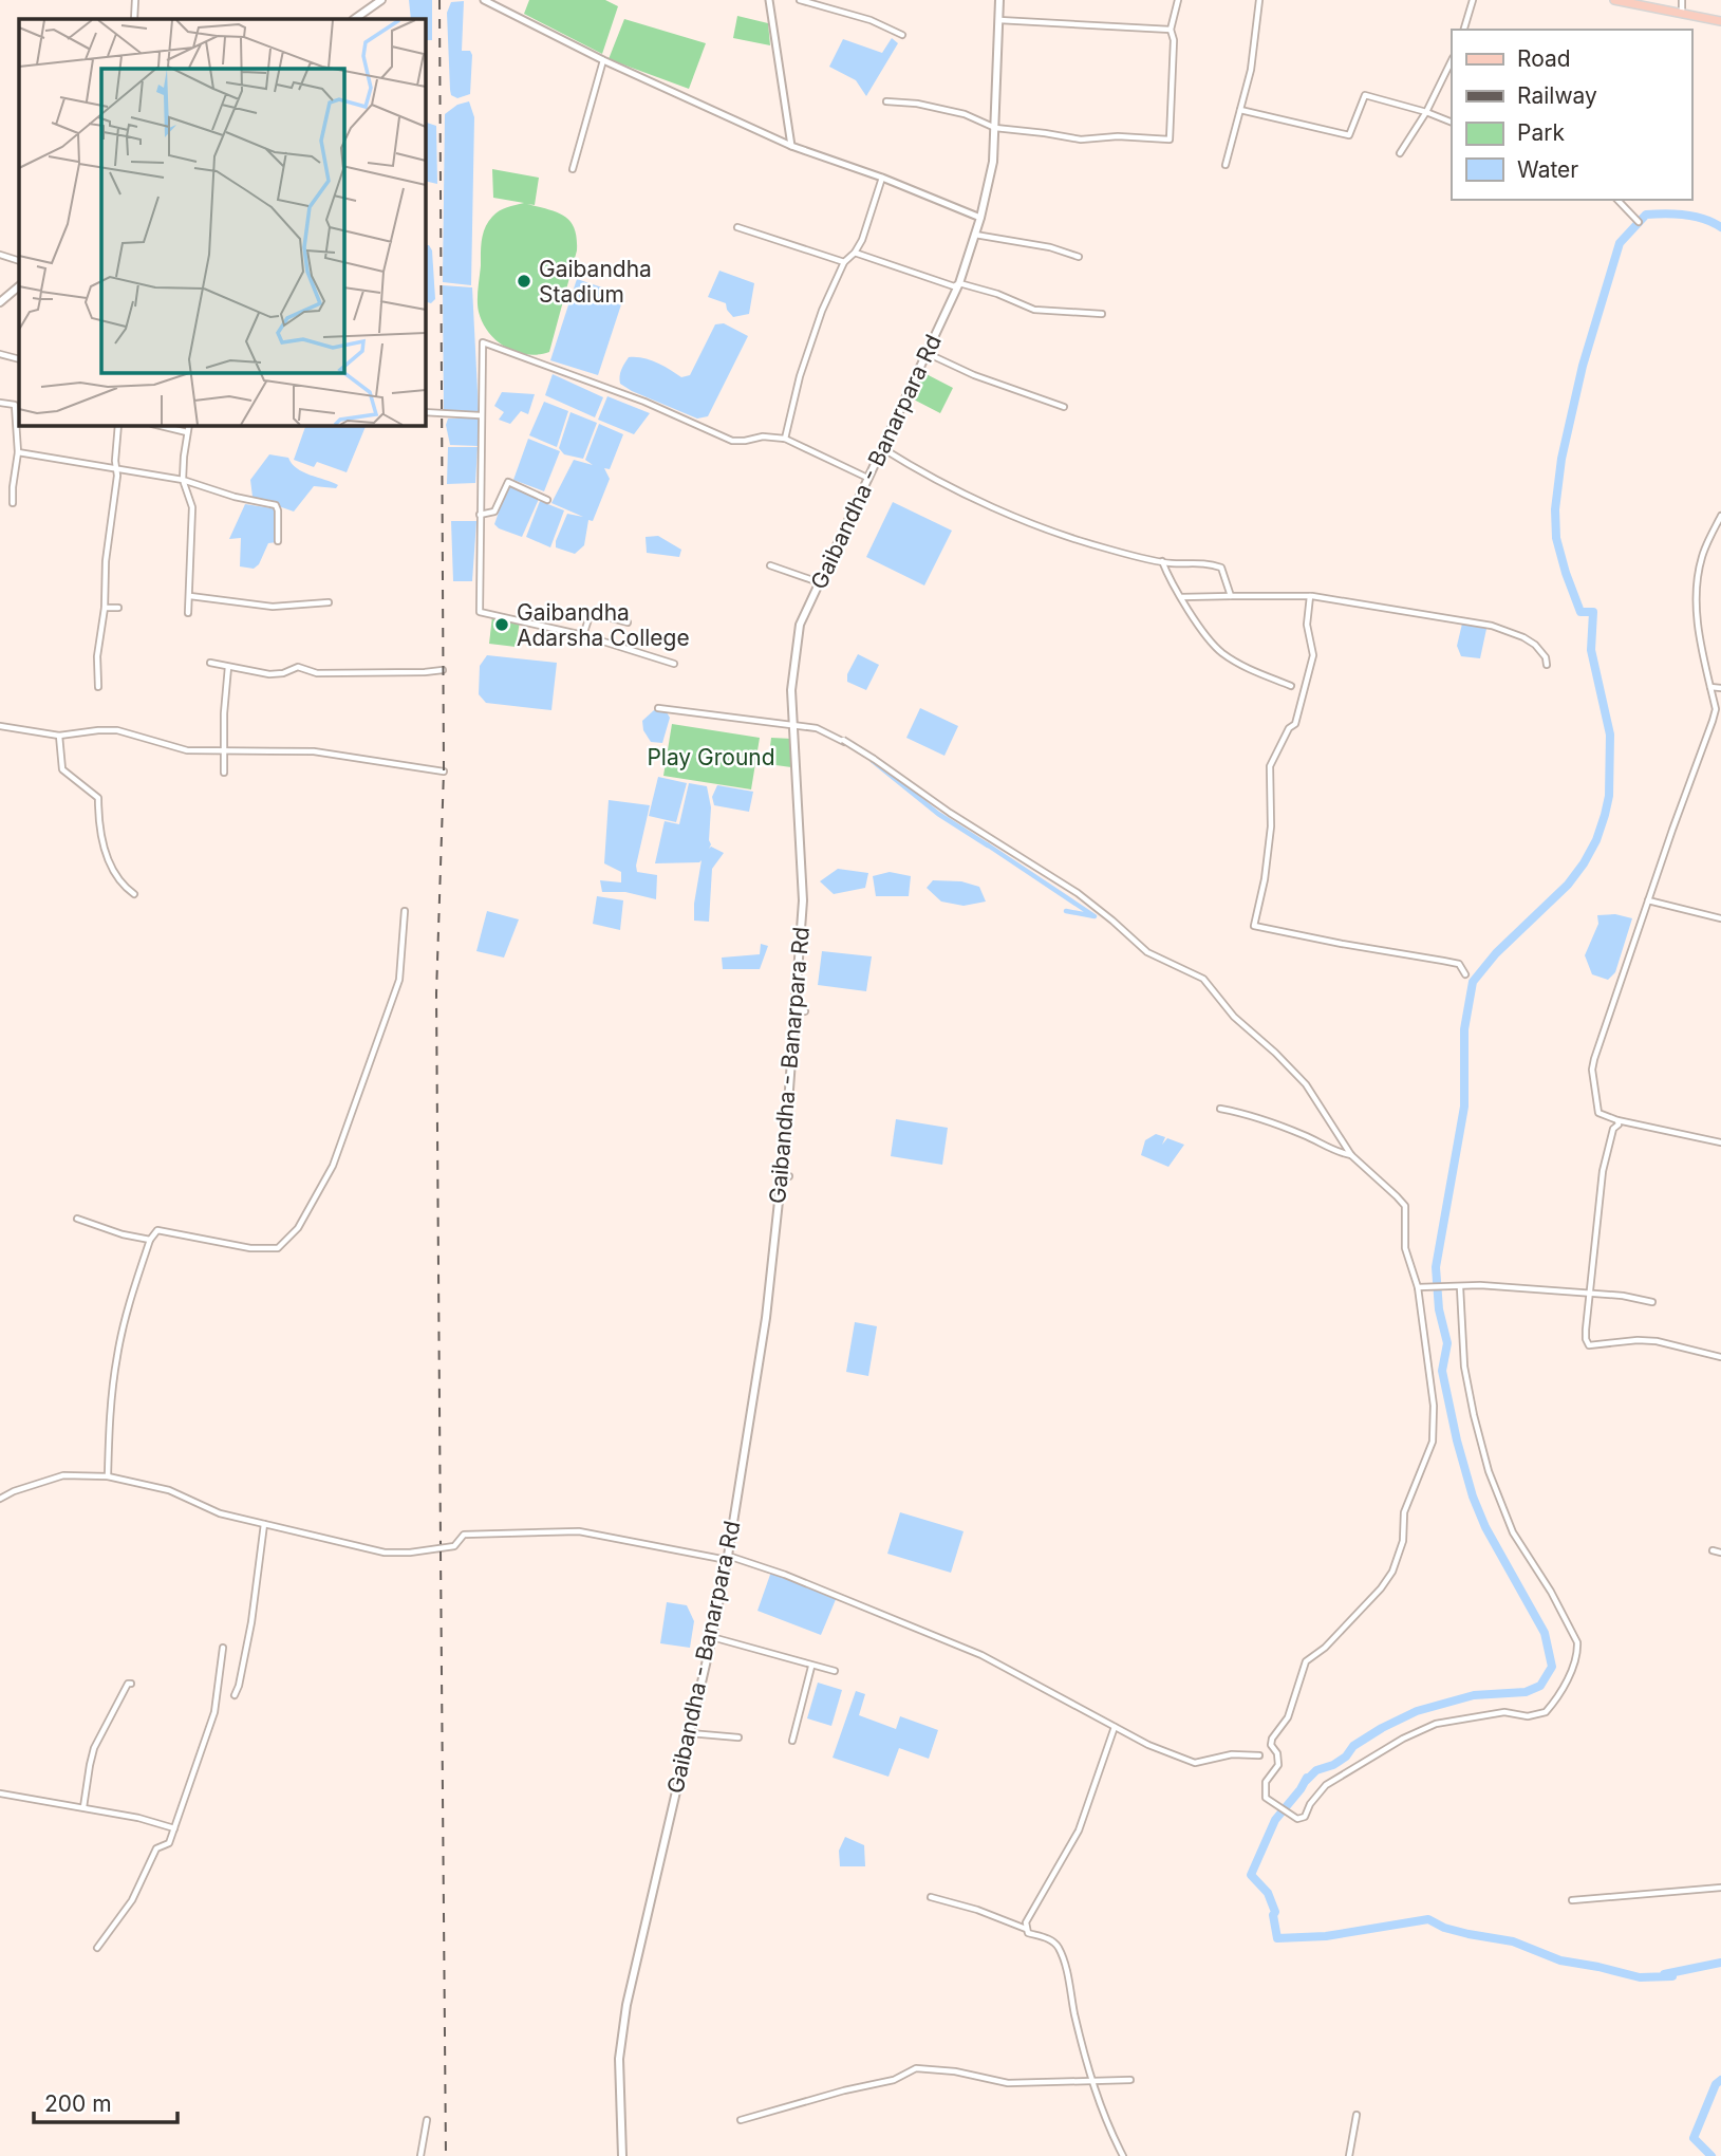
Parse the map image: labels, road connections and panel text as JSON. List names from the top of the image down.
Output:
{
  "streets": {
    "main road": ["Gaibandha - Banarpara Rd"]
  },
  "parks": ["Play Ground"],
  "places": ["Gaibandha Stadium", "Gaibandha Adarsha College"],
  "legend": [
    "Road",
    "Railway",
    "Park",
    "Water"
  ],
  "scale_bar": "200 m"
}
